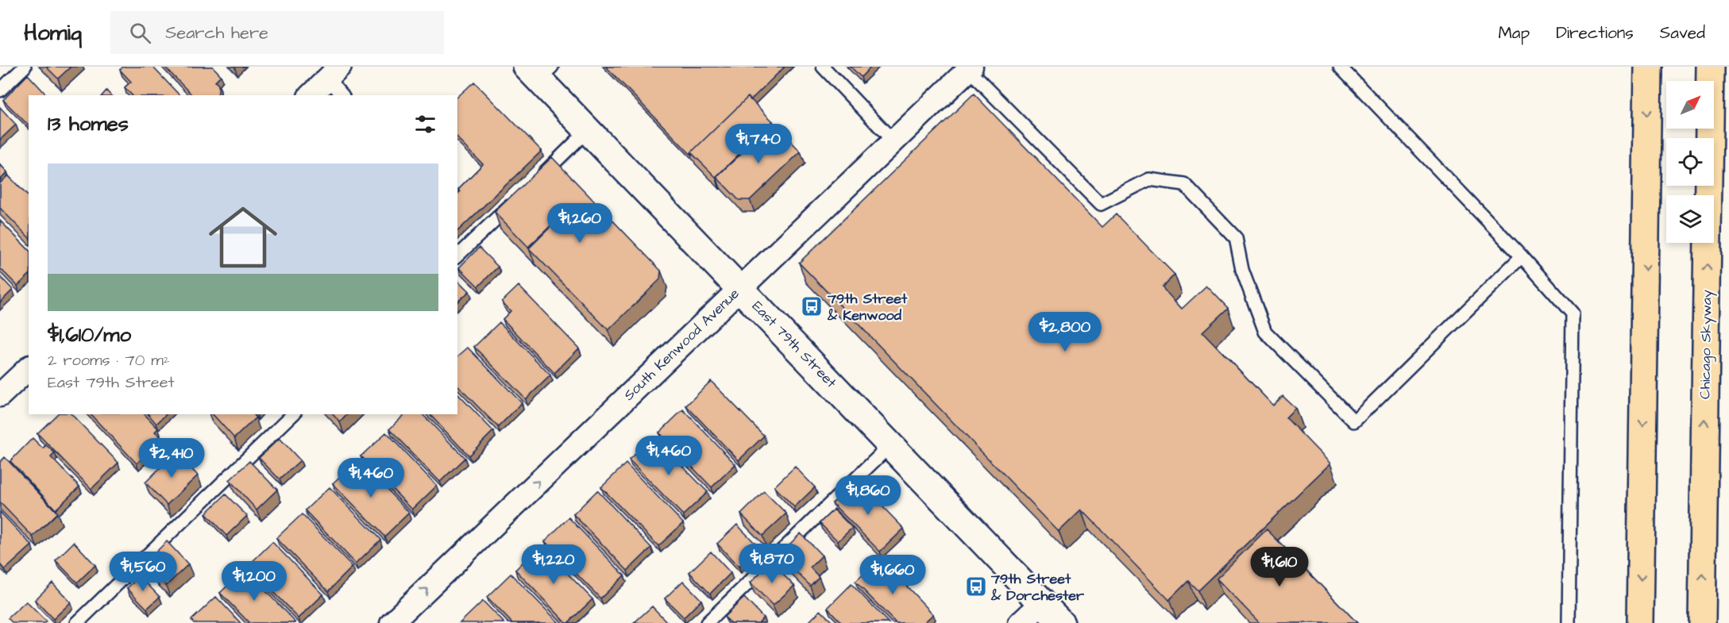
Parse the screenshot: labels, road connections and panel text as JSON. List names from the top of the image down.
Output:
{
  "streets": {
    "highway": ["Chicago Skyway"],
    "main road": ["East 79th Street"],
    "street": ["South Kenwood Avenue"]
  },
  "crossings": [
    ["South Kenwood Avenue", "East 79th Street"]
  ],
  "one_way": ["South Kenwood Avenue"],
  "places": {
    "bus stop": ["79th Street & Kenwood", "79th Street & Dorchester"]
  },
  "north": "top right",
  "page": {
    "header": "Homiq",
    "search": "Search here",
    "nav": ["Map", "Directions", "Saved"],
    "heading": "13 homes",
    "price": [
      "$1,740",
      "$1,260",
      "$2,800",
      "$1,460",
      "$2,410",
      "$1,460",
      "$1,860",
      "$1,870",
      "$1,220",
      "$1,610",
      "$1,560",
      "$1,660",
      "$1,200"
    ],
    "list": [
      {
        "name": "$1,610/mo",
        "note": "2 rooms · 70 m² · East 79th Street"
      }
    ]
  }
}
